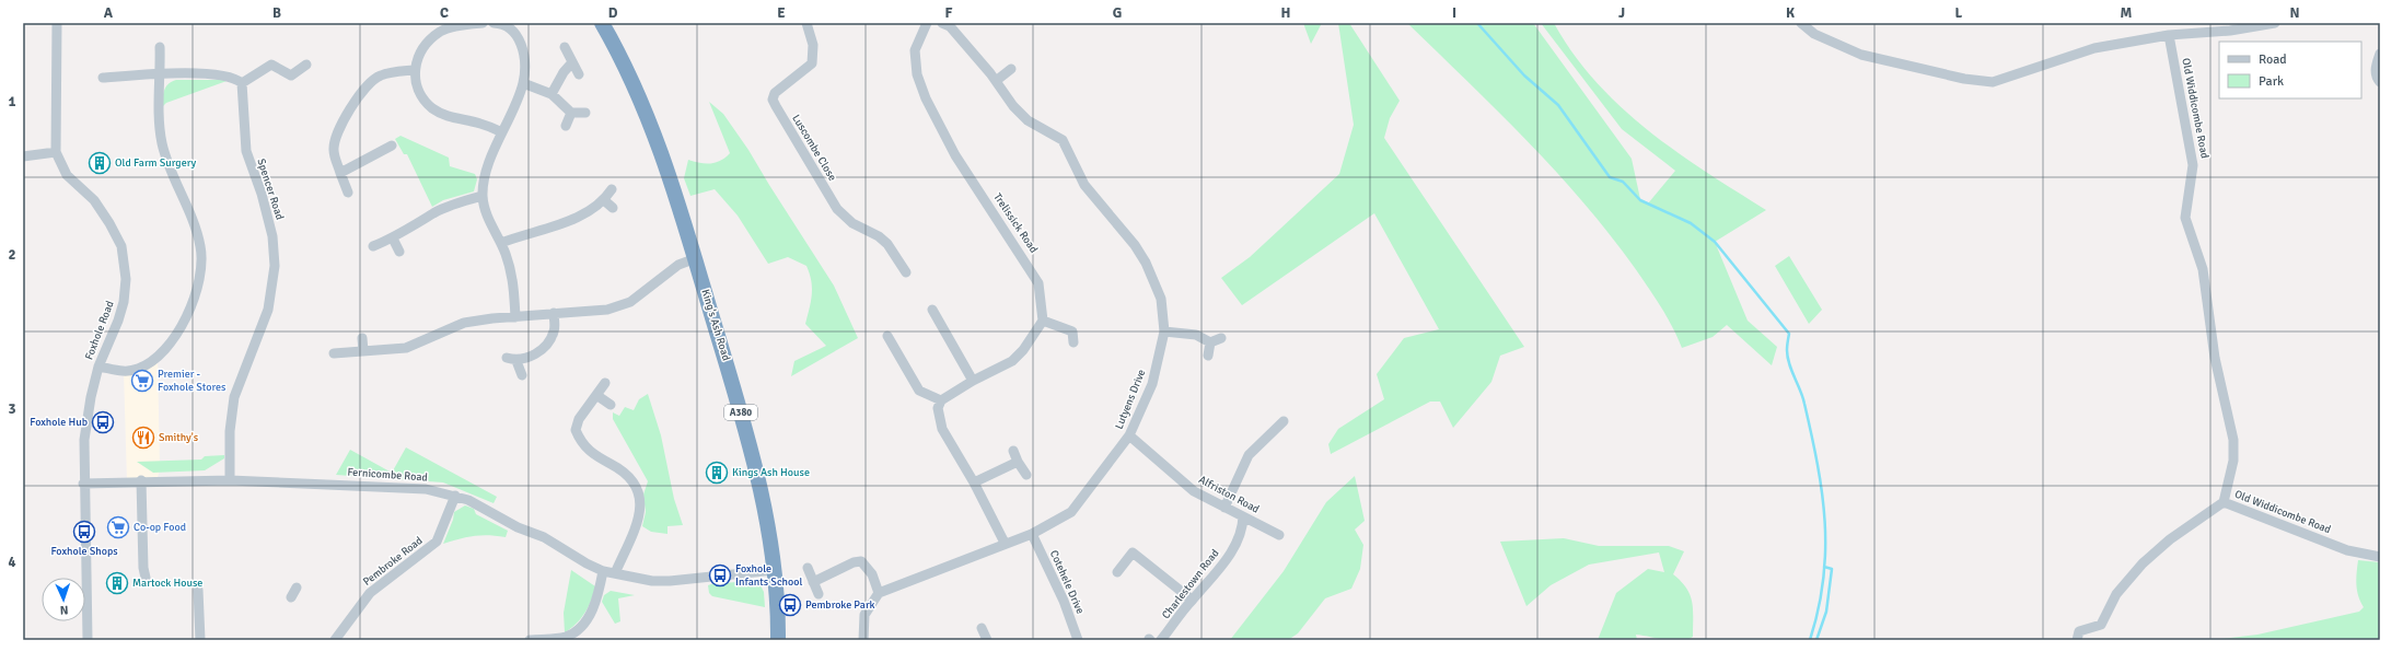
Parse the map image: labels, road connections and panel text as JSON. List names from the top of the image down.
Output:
{
  "streets": {
    "highway": ["King's Ash Road", "A380"],
    "street": [
      "Old Widdicombe Road",
      "Luscombe Close",
      "Spencer Road",
      "Trelissick Road",
      "Foxhole Road",
      "Lutyens Drive",
      "Fernicombe Road",
      "Alfriston Road",
      "Pembroke Road",
      "Cotehele Drive",
      "Charlestown Road"
    ]
  },
  "crossings": [
    ["Spencer Road", "Fernicombe Road"],
    ["King's Ash Road", "Fernicombe Road"],
    ["Foxhole Road", "Fernicombe Road"],
    ["Lutyens Drive", "Alfriston Road"],
    ["Lutyens Drive", "Cotehele Drive"],
    ["Fernicombe Road", "Pembroke Road"],
    ["Alfriston Road", "Charlestown Road"]
  ],
  "places": {
    "building": ["Old Farm Surgery", "Kings Ash House", "Martock House"],
    "supermarket": ["Premier - Foxhole Stores", "Co-op Food"],
    "bus stop": [
      "Foxhole Hub",
      "Foxhole Shops",
      "Foxhole Infants School",
      "Pembroke Park"
    ],
    "restaurant": ["Smithy's"]
  },
  "legend": ["Road", "Park"],
  "north": "bottom",
  "grid": {
    "columns": [
      "A",
      "B",
      "C",
      "D",
      "E",
      "F",
      "G",
      "H",
      "I",
      "J",
      "K",
      "L",
      "M",
      "N"
    ],
    "rows": [
      "1",
      "2",
      "3",
      "4"
    ]
  }
}
